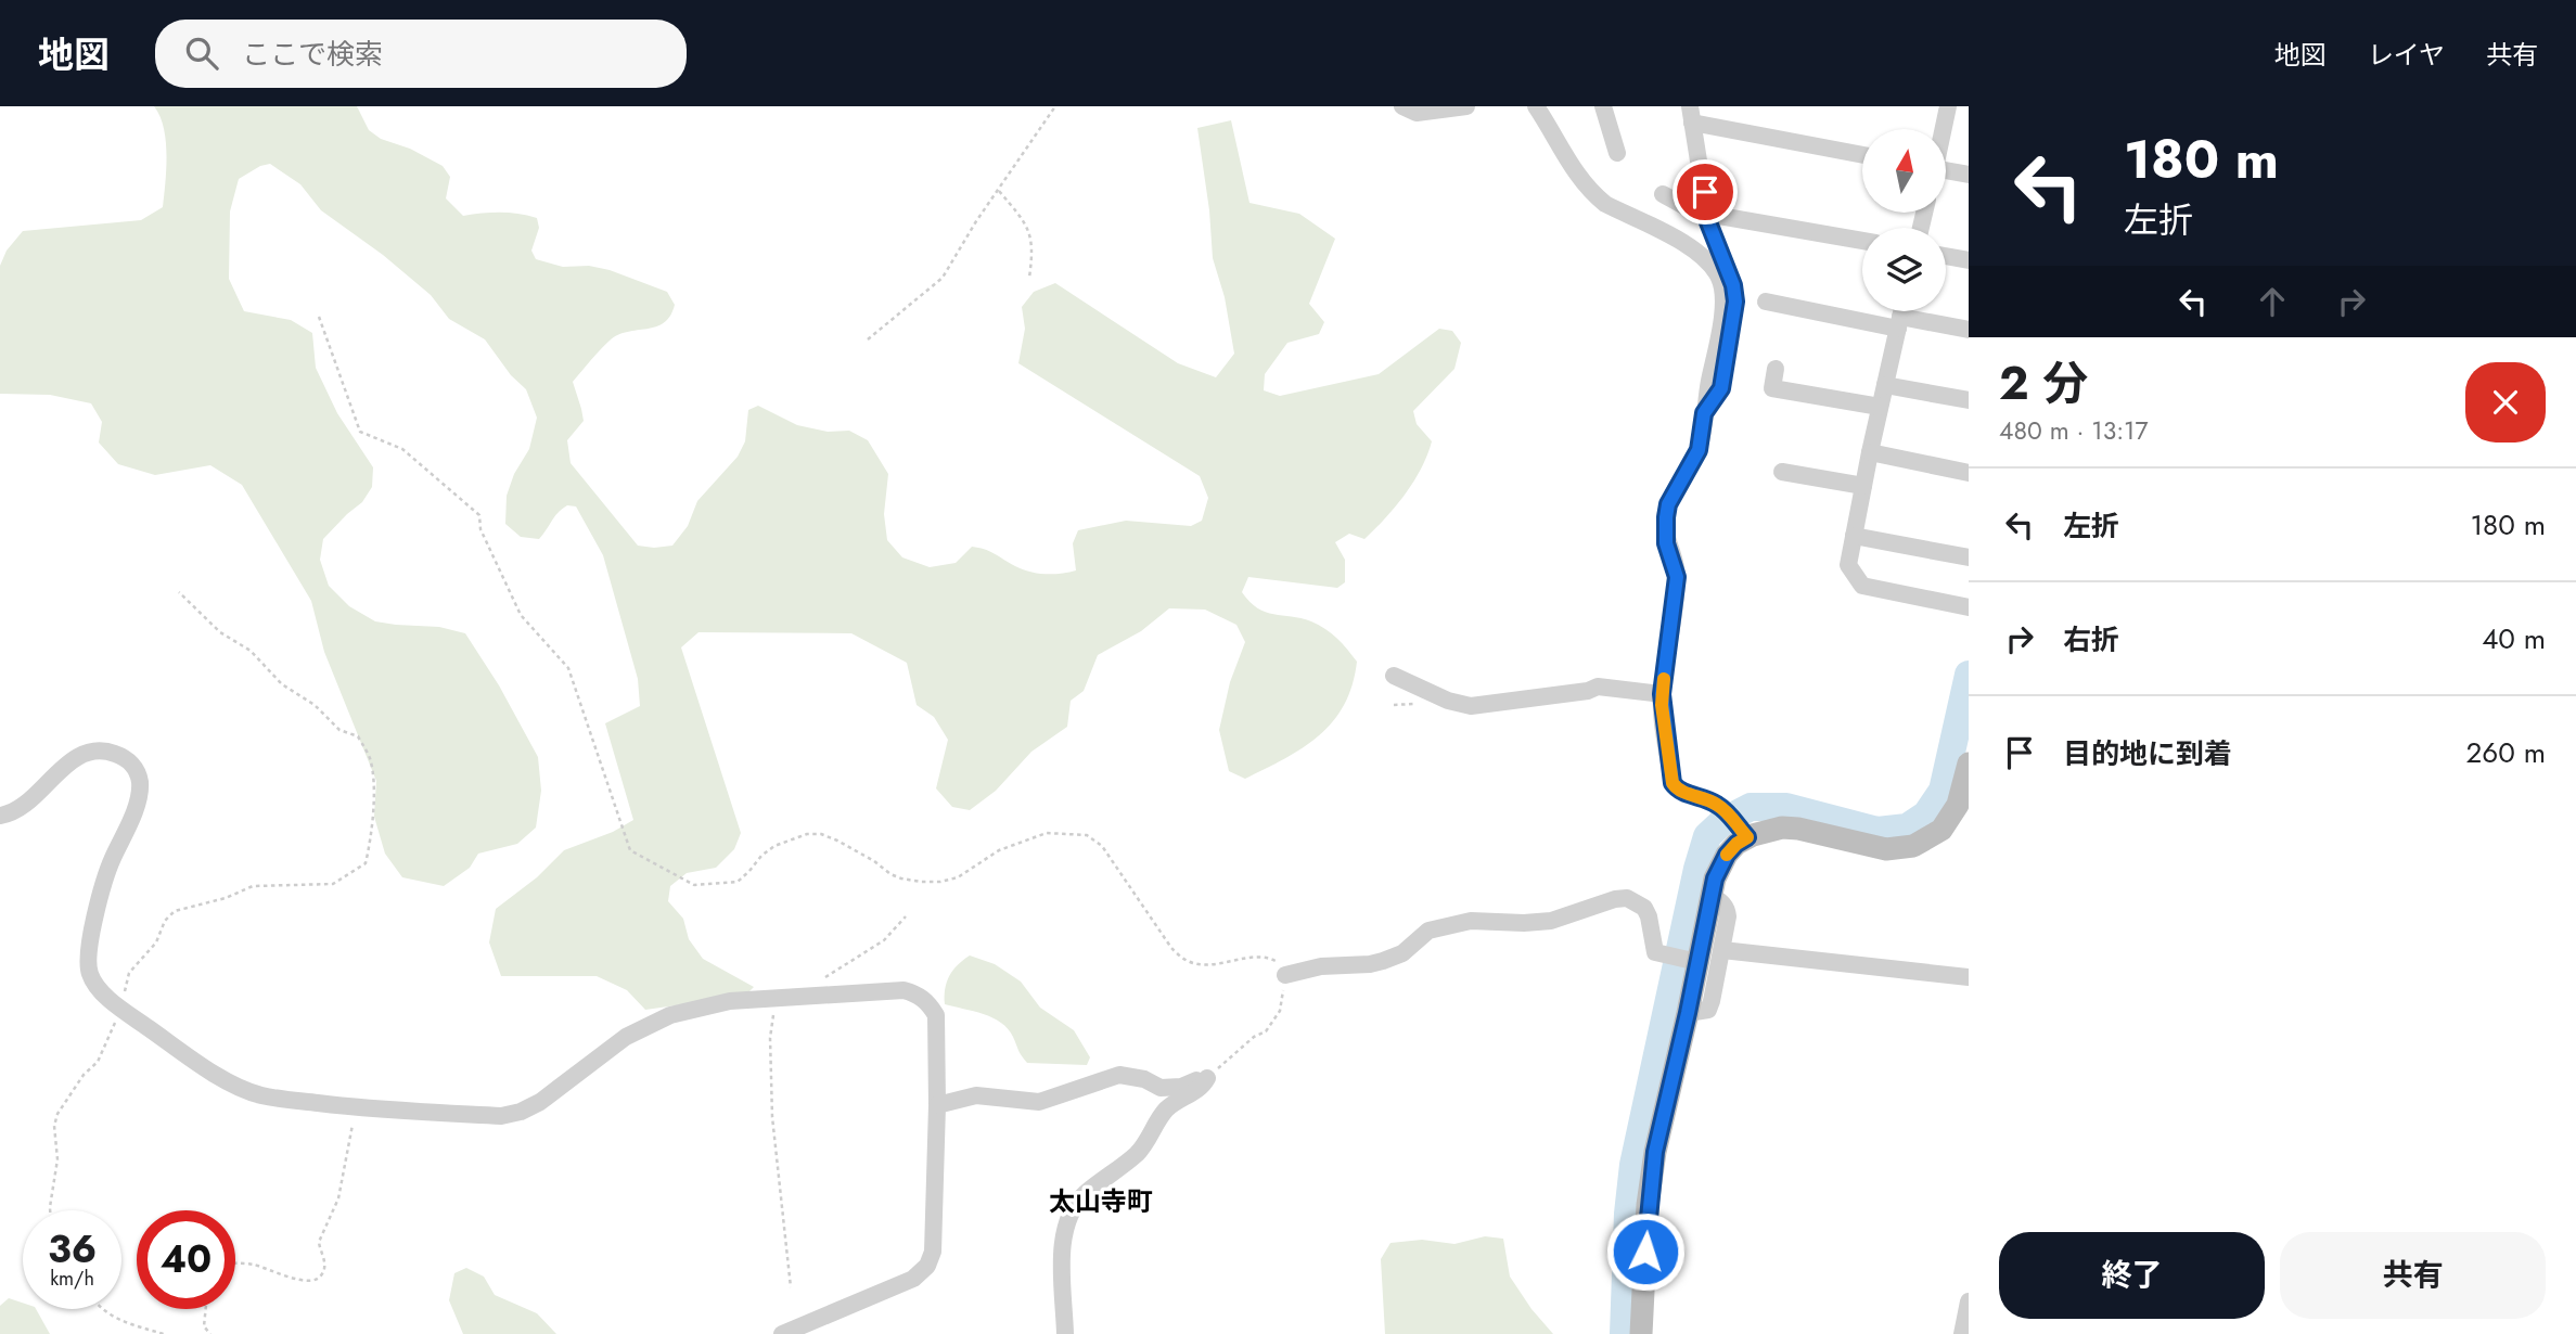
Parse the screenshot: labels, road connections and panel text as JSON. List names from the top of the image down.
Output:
{
  "districts": ["太山寺町"],
  "north": "top",
  "page": {
    "header": "地図",
    "search": "ここで検索",
    "nav": ["地図", "レイヤ", "共有"],
    "turn": ["180 m", "左折"],
    "heading": ["2 分", "480 m · 13:17"],
    "list": [
      {
        "name": "左折",
        "value": "180 m"
      },
      {
        "name": "右折",
        "value": "40 m"
      },
      {
        "name": "目的地に到着",
        "value": "260 m"
      }
    ],
    "speed": "36 km/h",
    "limit": "40",
    "buttons": ["終了", "共有"]
  }
}
